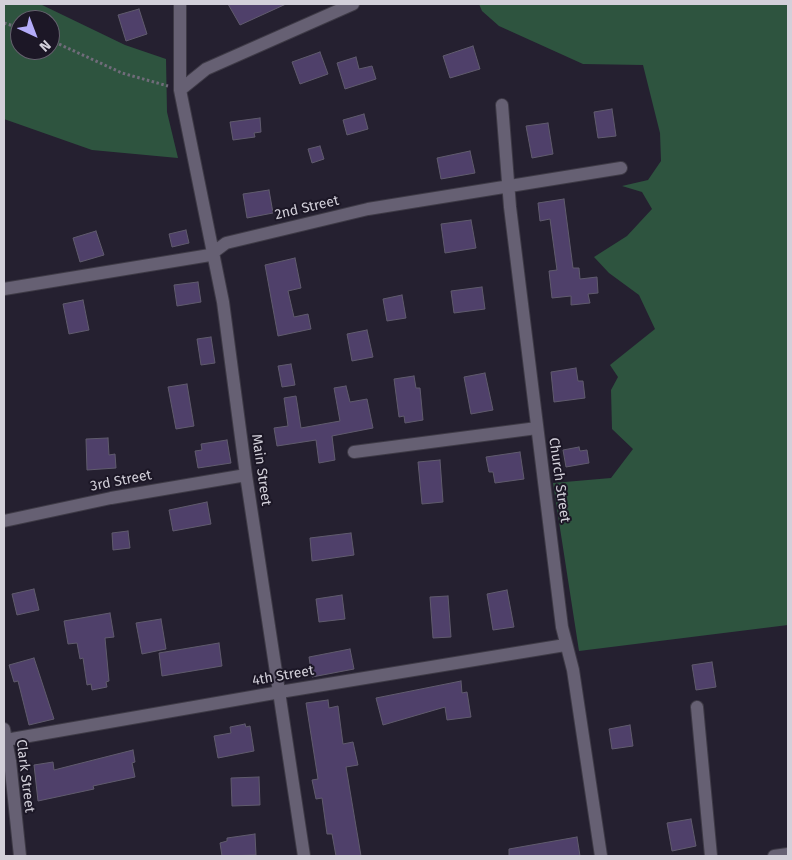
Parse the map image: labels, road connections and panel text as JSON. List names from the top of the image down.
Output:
{
  "streets": {
    "street": [
      "2nd Street",
      "Main Street",
      "Church Street",
      "3rd Street",
      "4th Street",
      "Clark Street"
    ]
  },
  "crossings": [
    ["2nd Street", "Main Street"],
    ["2nd Street", "Church Street"],
    ["Main Street", "3rd Street"],
    ["Main Street", "4th Street"],
    ["Church Street", "4th Street"],
    ["4th Street", "Clark Street"]
  ],
  "north": "bottom right"
}
